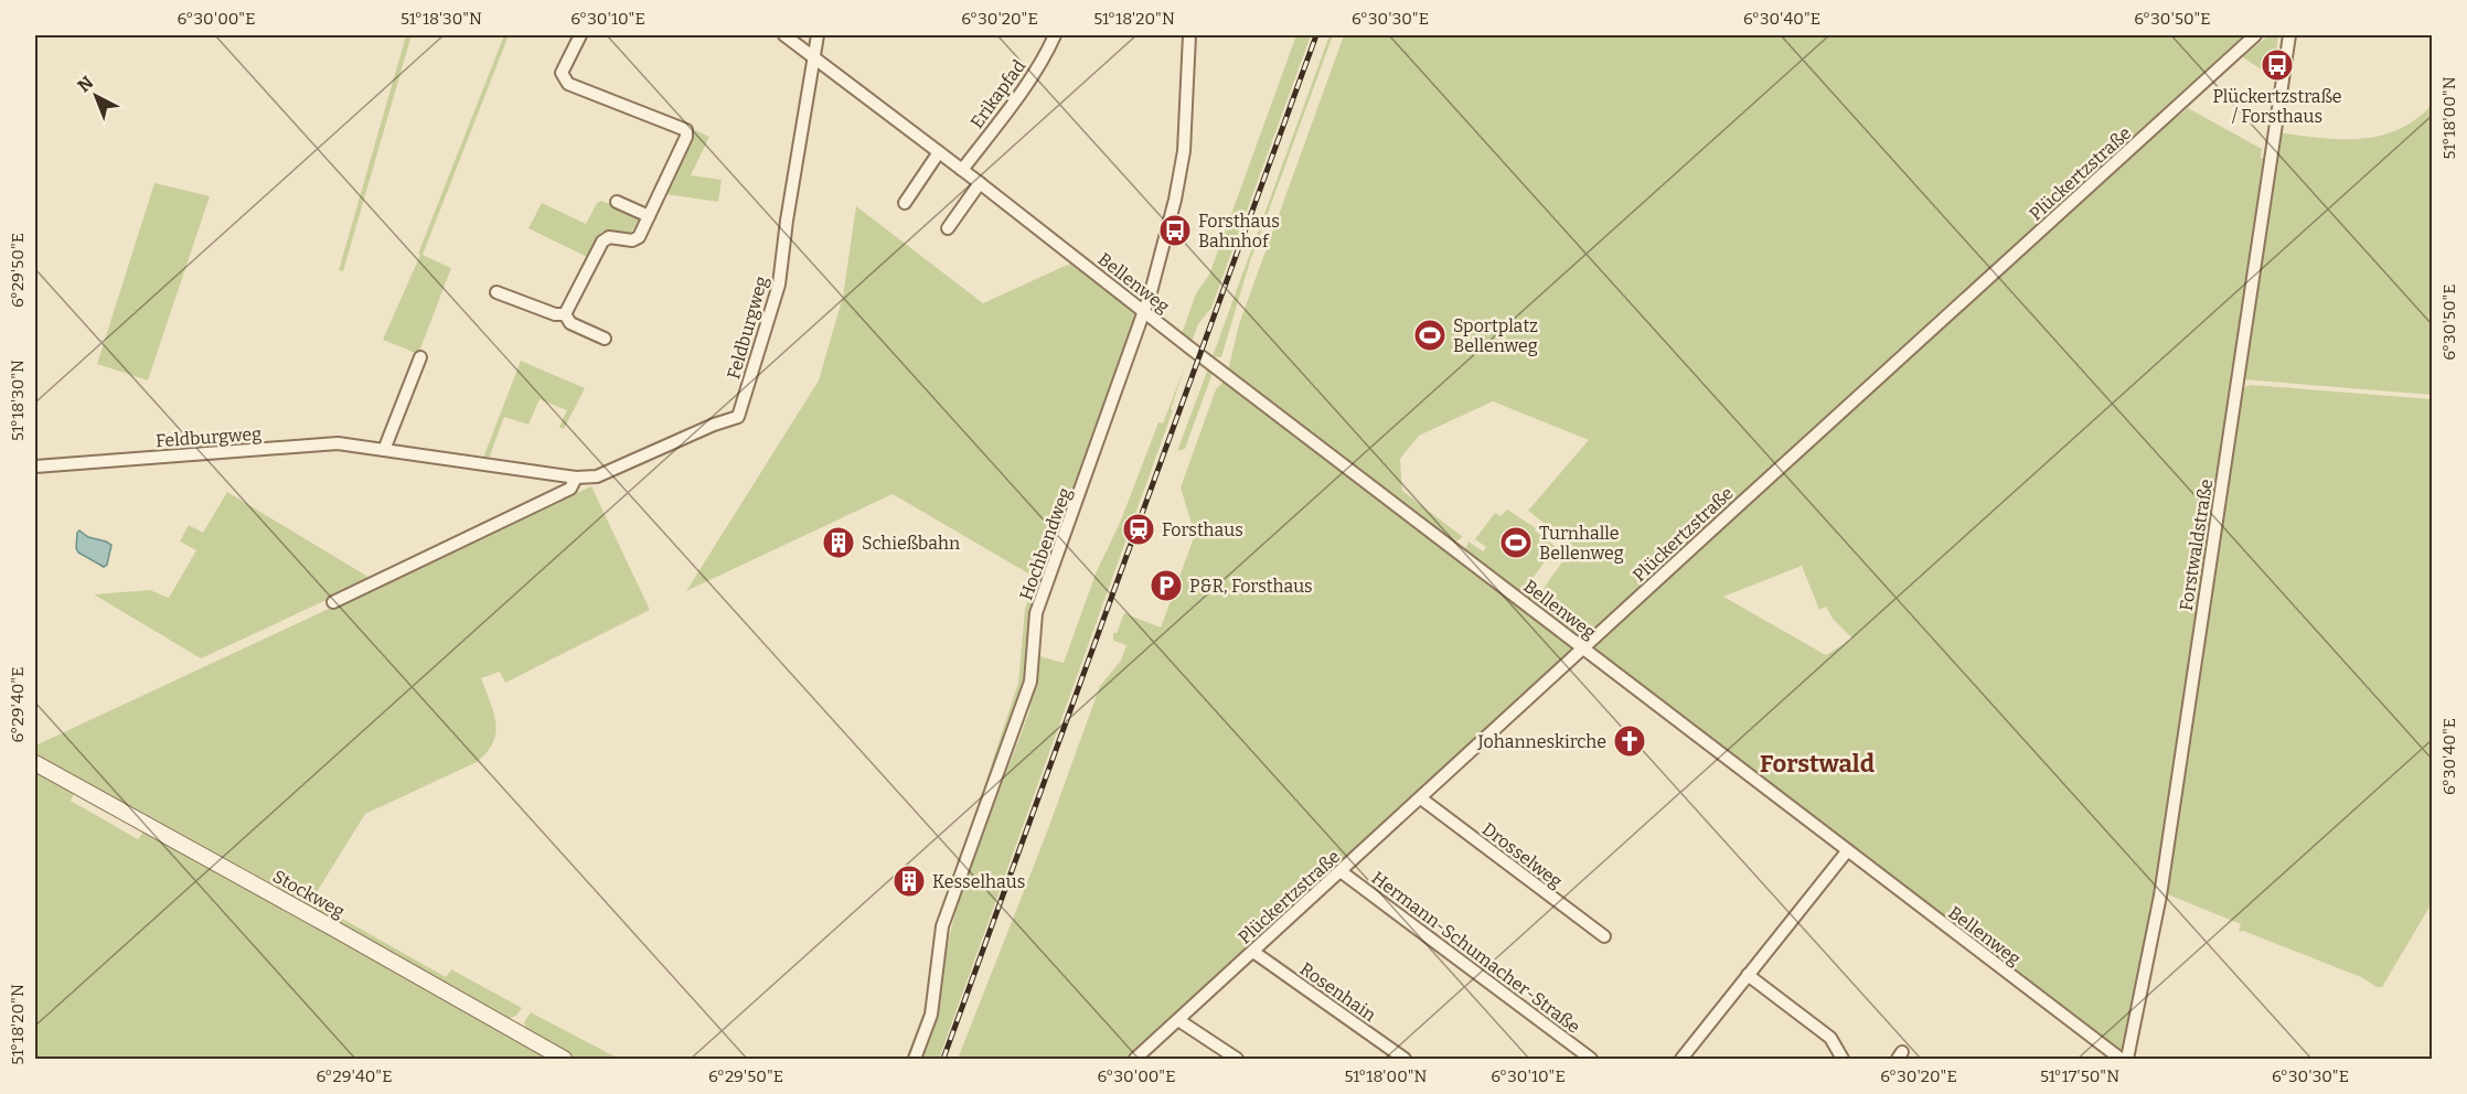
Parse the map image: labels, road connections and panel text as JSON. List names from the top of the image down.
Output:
{
  "streets": {
    "street": [
      "Erikapfad",
      "Plückertzstraße",
      "Bellenweg",
      "Feldburgweg",
      "Hochbendweg",
      "Forstwaldstraße",
      "Drosselweg",
      "Stockweg",
      "Hermann-Schumacher-Straße",
      "Rosenhain"
    ]
  },
  "crossings": [
    ["Erikapfad", "Bellenweg"],
    ["Plückertzstraße", "Bellenweg"],
    ["Plückertzstraße", "Drosselweg"],
    ["Plückertzstraße", "Hermann-Schumacher-Straße"],
    ["Plückertzstraße", "Rosenhain"],
    ["Bellenweg", "Feldburgweg"],
    ["Bellenweg", "Hochbendweg"]
  ],
  "districts": ["Forstwald"],
  "places": {
    "bus stop": ["Plückertzstraße / Forsthaus", "Forsthaus Bahnhof"],
    "sports": ["Sportplatz Bellenweg", "Turnhalle Bellenweg"],
    "station": ["Forsthaus"],
    "building": ["Schießbahn", "Kesselhaus"],
    "parking": ["P&R, Forsthaus"],
    "church": ["Johanneskirche"]
  },
  "north": "top left",
  "coordinates": [
    "6°30'00\"E",
    "51°18'30\"N",
    "6°30'10\"E",
    "6°30'20\"E",
    "51°18'20\"N",
    "6°30'30\"E",
    "6°30'40\"E",
    "6°30'50\"E",
    "51°18'00\"N",
    "6°29'50\"E",
    "6°29'40\"E",
    "51°17'50\"N"
  ]
}
